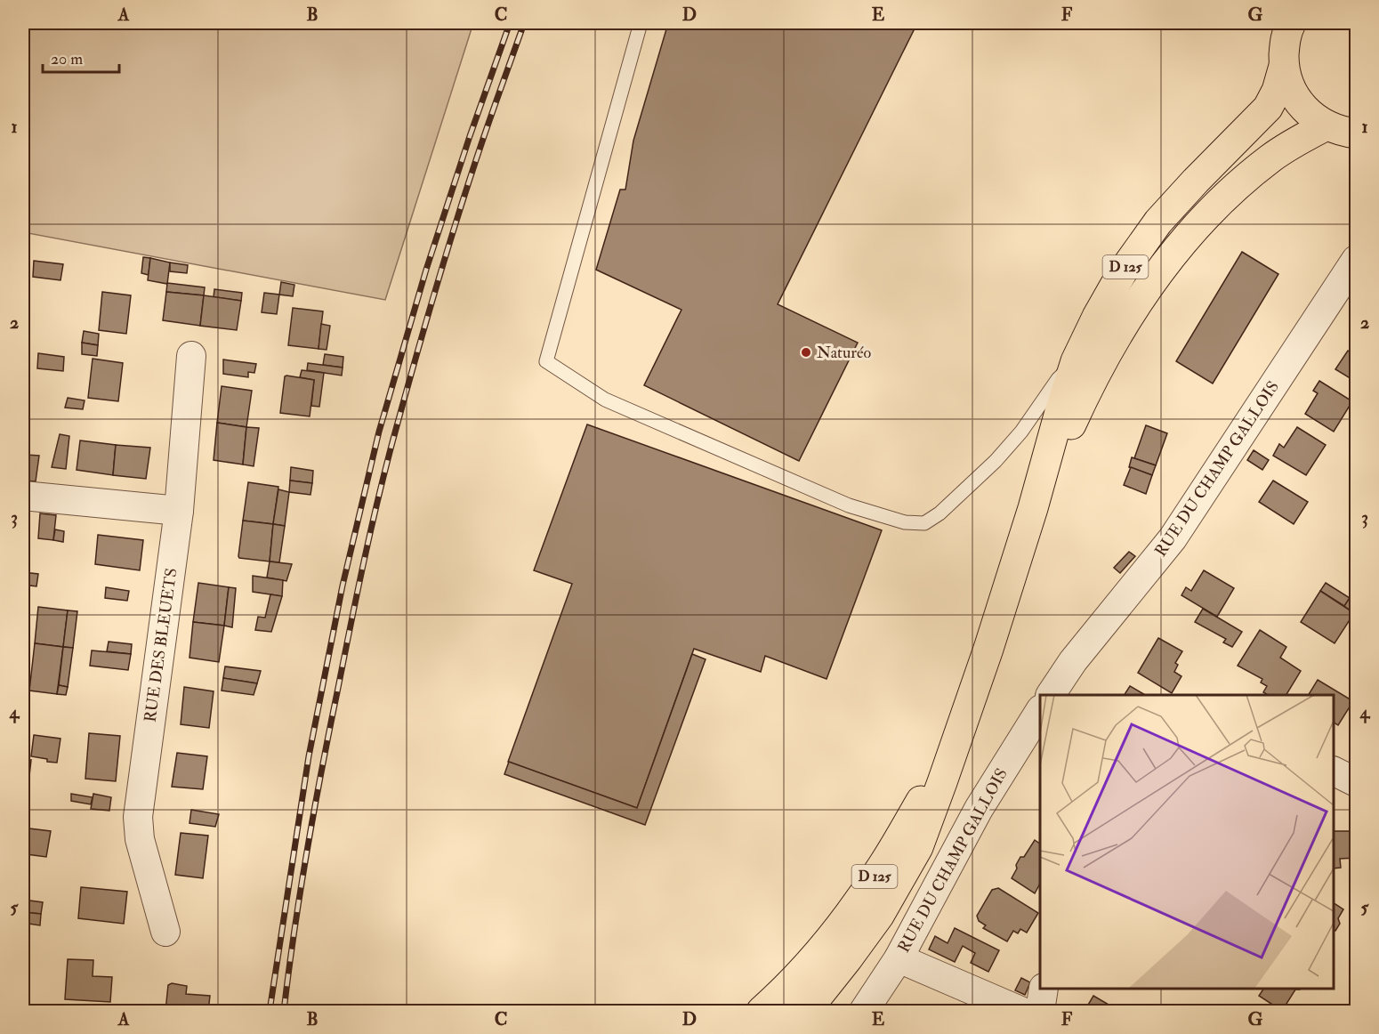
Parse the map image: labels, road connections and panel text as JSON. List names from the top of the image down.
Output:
{
  "streets": {
    "main road": ["D 125"],
    "street": ["RUE DU CHAMP GALLOIS", "RUE DES BLEUETS"]
  },
  "places": ["Naturéo"],
  "scale_bar": "20 m",
  "grid": {
    "columns": [
      "A",
      "B",
      "C",
      "D",
      "E",
      "F",
      "G"
    ],
    "rows": [
      "1",
      "2",
      "3",
      "4",
      "5"
    ]
  }
}
